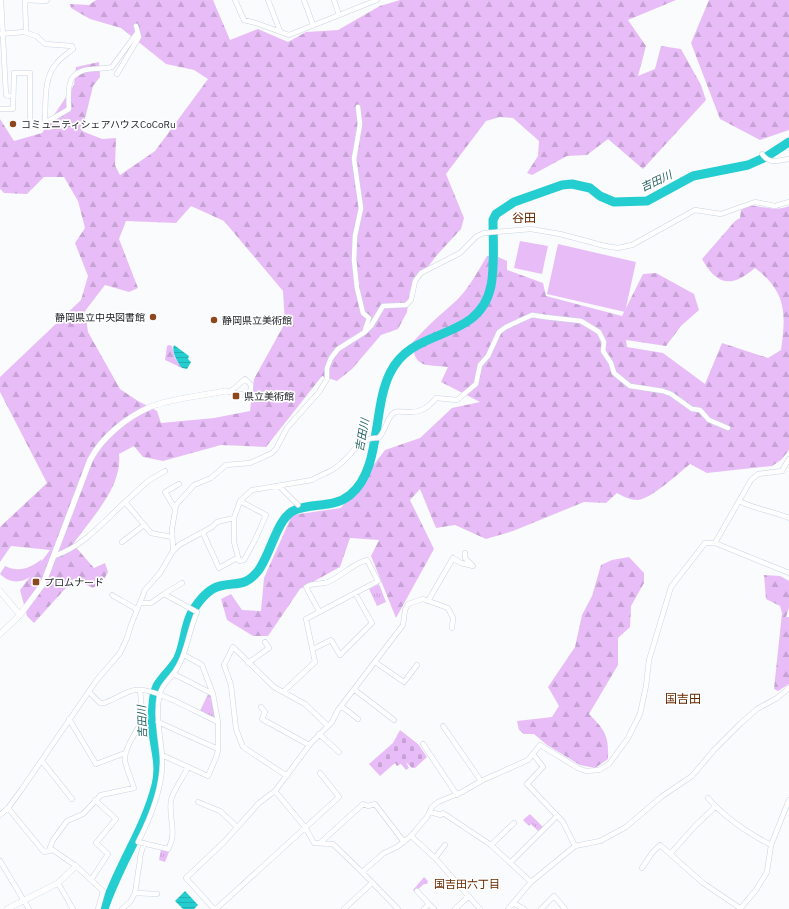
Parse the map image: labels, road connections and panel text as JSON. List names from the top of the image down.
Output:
{
  "districts": ["谷田", "国吉田", "国吉田六丁目"],
  "water": ["吉田川"],
  "places": {
    "other": ["コミュニティシェアハウスCoCoRu", "静岡県立中央図書館", "静岡県立美術館"],
    "transit": ["県立美術館", "プロムナード"]
  }
}
